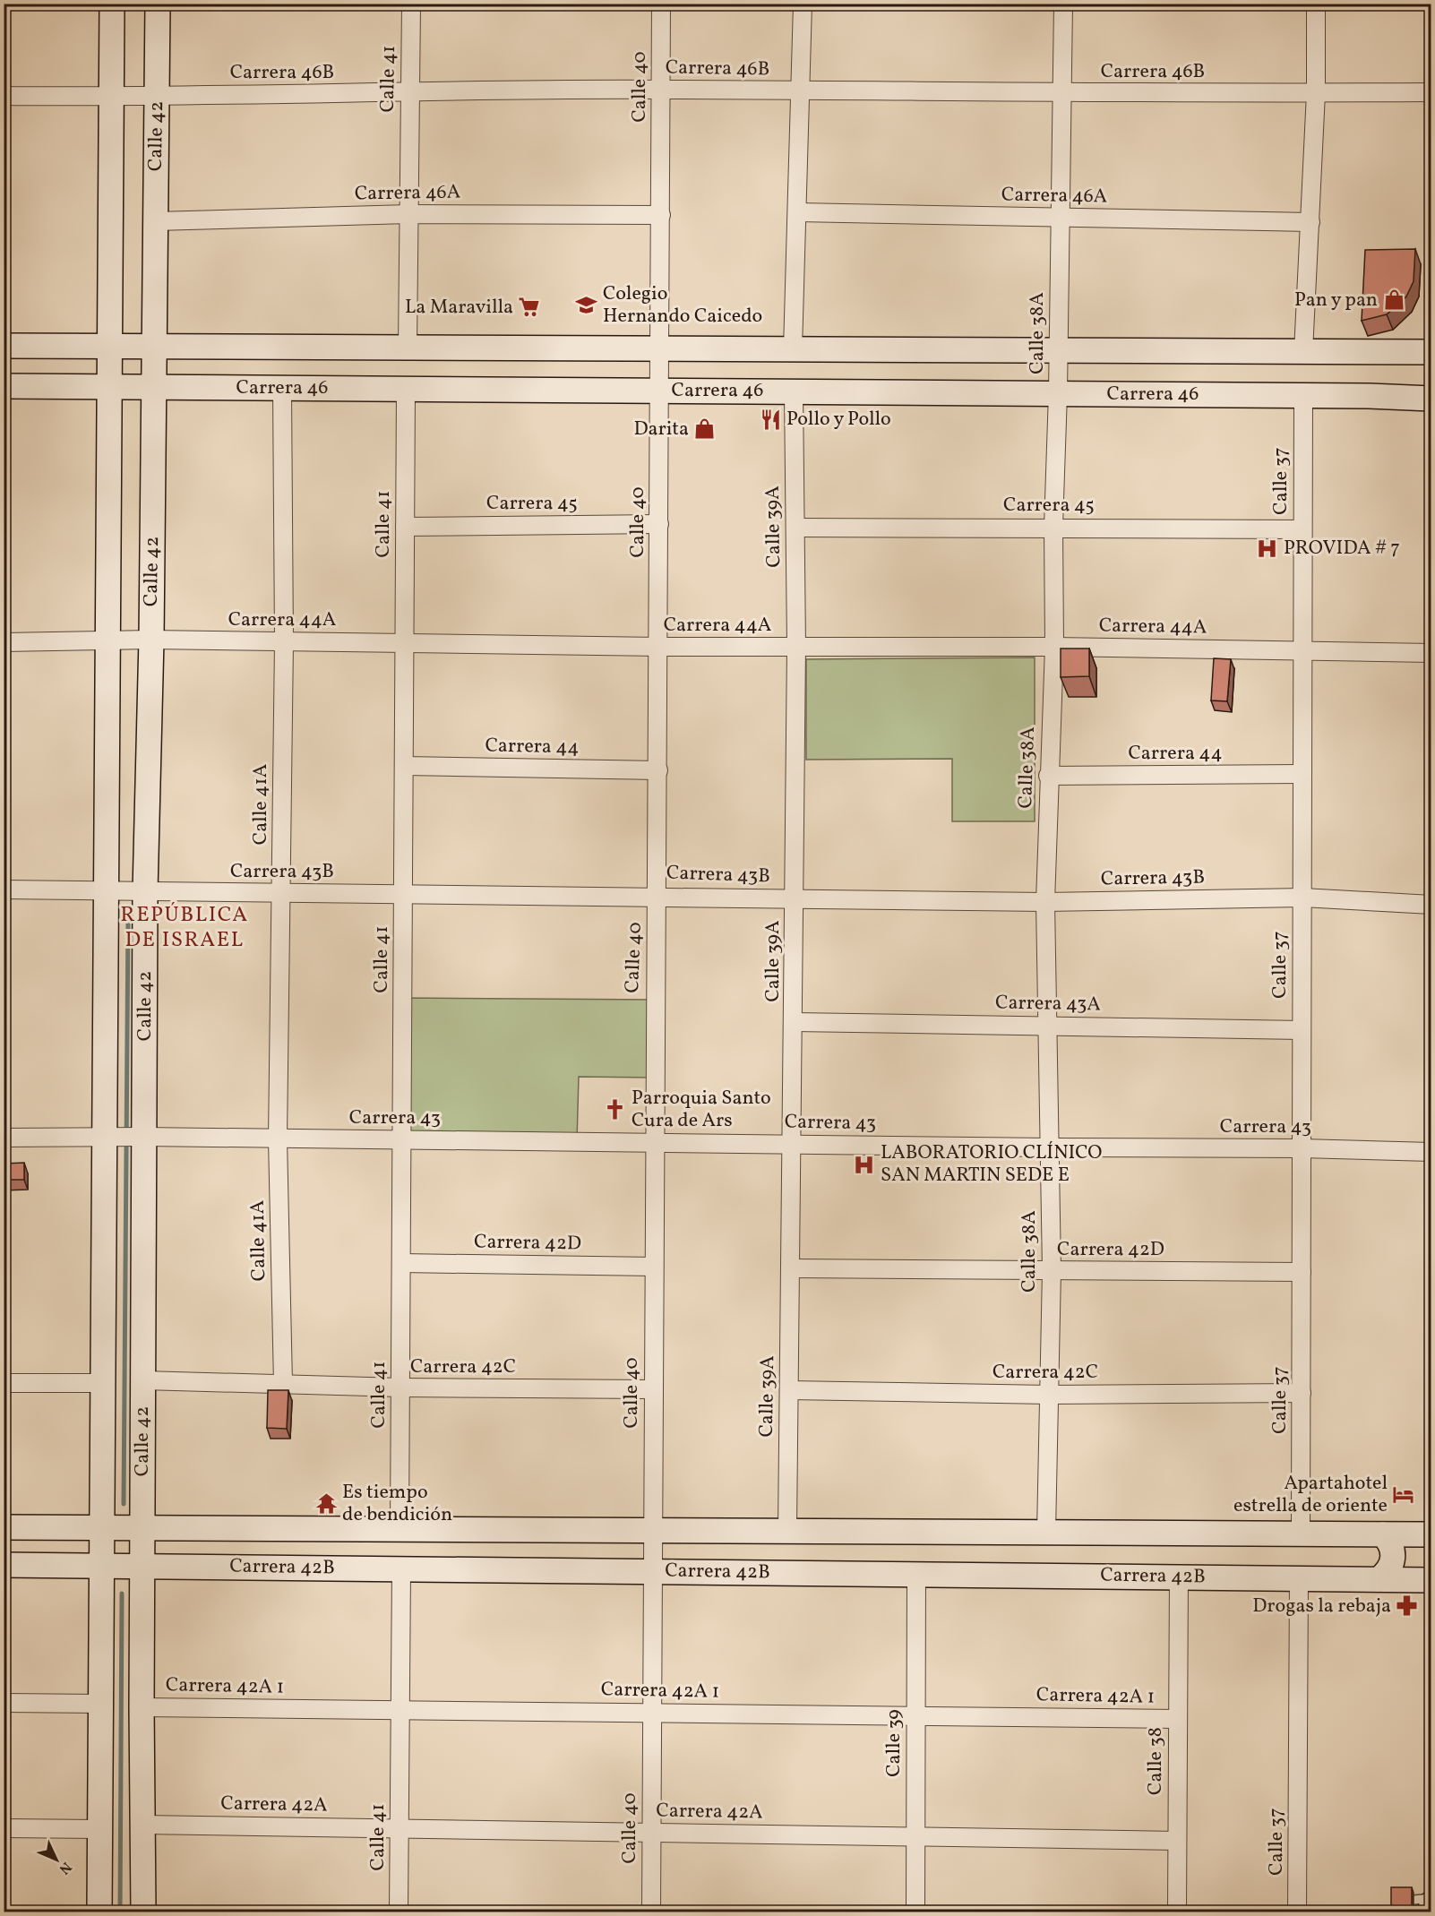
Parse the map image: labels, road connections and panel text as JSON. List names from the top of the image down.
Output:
{
  "streets": {
    "street": [
      "Carrera 46B",
      "Calle 41",
      "Calle 40",
      "Calle 42",
      "Carrera 46A",
      "Calle 38A",
      "Carrera 46",
      "Calle 37",
      "Carrera 45",
      "Calle 39A",
      "Carrera 44A",
      "Carrera 44",
      "Calle 41A",
      "Carrera 43B",
      "Carrera 43A",
      "Carrera 43",
      "Carrera 42D",
      "Carrera 42C",
      "Carrera 42B",
      "Carrera 42A 1",
      "Calle 39",
      "Calle 38",
      "Carrera 42A"
    ]
  },
  "crossings": [
    ["Carrera 46B", "Calle 41"],
    ["Carrera 46B", "Calle 40"],
    ["Carrera 46B", "Calle 42"],
    ["Carrera 46B", "Calle 38A"],
    ["Calle 41", "Carrera 46A"],
    ["Calle 41", "Carrera 46"],
    ["Calle 41", "Carrera 45"],
    ["Calle 41", "Carrera 44A"],
    ["Calle 41", "Carrera 44"],
    ["Calle 41", "Carrera 43B"],
    ["Calle 41", "Carrera 43"],
    ["Calle 41", "Carrera 42D"],
    ["Calle 41", "Carrera 42C"],
    ["Calle 41", "Carrera 42B"],
    ["Calle 41", "Carrera 42A 1"],
    ["Calle 41", "Carrera 42A"],
    ["Calle 40", "Carrera 46A"],
    ["Calle 40", "Carrera 46"],
    ["Calle 40", "Carrera 45"],
    ["Calle 40", "Carrera 44A"],
    ["Calle 40", "Carrera 44"],
    ["Calle 40", "Carrera 43B"],
    ["Calle 40", "Carrera 43"],
    ["Calle 40", "Carrera 42D"],
    ["Calle 40", "Carrera 42C"],
    ["Calle 40", "Carrera 42B"],
    ["Calle 40", "Carrera 42A 1"],
    ["Calle 40", "Carrera 42A"],
    ["Calle 42", "Carrera 46A"],
    ["Calle 42", "Carrera 46"],
    ["Calle 42", "Carrera 44A"],
    ["Calle 42", "Carrera 43B"],
    ["Calle 42", "Carrera 43"],
    ["Calle 42", "Carrera 42C"],
    ["Calle 42", "Carrera 42B"],
    ["Calle 42", "Carrera 42A 1"],
    ["Calle 42", "Carrera 42A"],
    ["Carrera 46A", "Calle 38A"],
    ["Calle 38A", "Carrera 46"],
    ["Calle 38A", "Carrera 45"],
    ["Calle 38A", "Carrera 44A"],
    ["Calle 38A", "Carrera 44"],
    ["Calle 38A", "Carrera 43B"],
    ["Calle 38A", "Carrera 43A"],
    ["Calle 38A", "Carrera 43"],
    ["Calle 38A", "Carrera 42D"],
    ["Calle 38A", "Carrera 42C"],
    ["Calle 38A", "Carrera 42B"],
    ["Carrera 46", "Calle 37"],
    ["Carrera 46", "Calle 39A"],
    ["Carrera 46", "Calle 41A"],
    ["Calle 37", "Carrera 45"],
    ["Calle 37", "Carrera 44A"],
    ["Calle 37", "Carrera 44"],
    ["Calle 37", "Carrera 43B"],
    ["Calle 37", "Carrera 43A"],
    ["Calle 37", "Carrera 43"],
    ["Calle 37", "Carrera 42D"],
    ["Calle 37", "Carrera 42C"],
    ["Calle 37", "Carrera 42B"],
    ["Carrera 45", "Calle 39A"],
    ["Calle 39A", "Carrera 44A"],
    ["Calle 39A", "Carrera 43B"],
    ["Calle 39A", "Carrera 43A"],
    ["Calle 39A", "Carrera 43"],
    ["Calle 39A", "Carrera 42D"],
    ["Calle 39A", "Carrera 42C"],
    ["Calle 39A", "Carrera 42B"],
    ["Carrera 44A", "Calle 41A"],
    ["Calle 41A", "Carrera 43B"],
    ["Calle 41A", "Carrera 43"],
    ["Calle 41A", "Carrera 42C"],
    ["Carrera 42B", "Calle 39"],
    ["Carrera 42B", "Calle 38"],
    ["Carrera 42A 1", "Calle 39"],
    ["Carrera 42A 1", "Calle 38"],
    ["Calle 39", "Carrera 42A"],
    ["Calle 38", "Carrera 42A"]
  ],
  "districts": ["REPÚBLICA DE ISRAEL"],
  "places": {
    "shop": ["Pan y pan", "Darita"],
    "school or university": ["Colegio Hernando Caicedo"],
    "supermarket": ["La Maravilla"],
    "restaurant": ["Pollo y Pollo"],
    "hospital": ["PROVIDA # 7", "LABORATORIO CLÍNICO SAN MARTIN SEDE E"],
    "church": ["Parroquia Santo Cura de Ars"],
    "hotel": ["Apartahotel estrella de oriente"],
    "temple": ["Es tiempo de bendición"],
    "pharmacy": ["Drogas la rebaja"]
  },
  "north": "bottom right"
}
